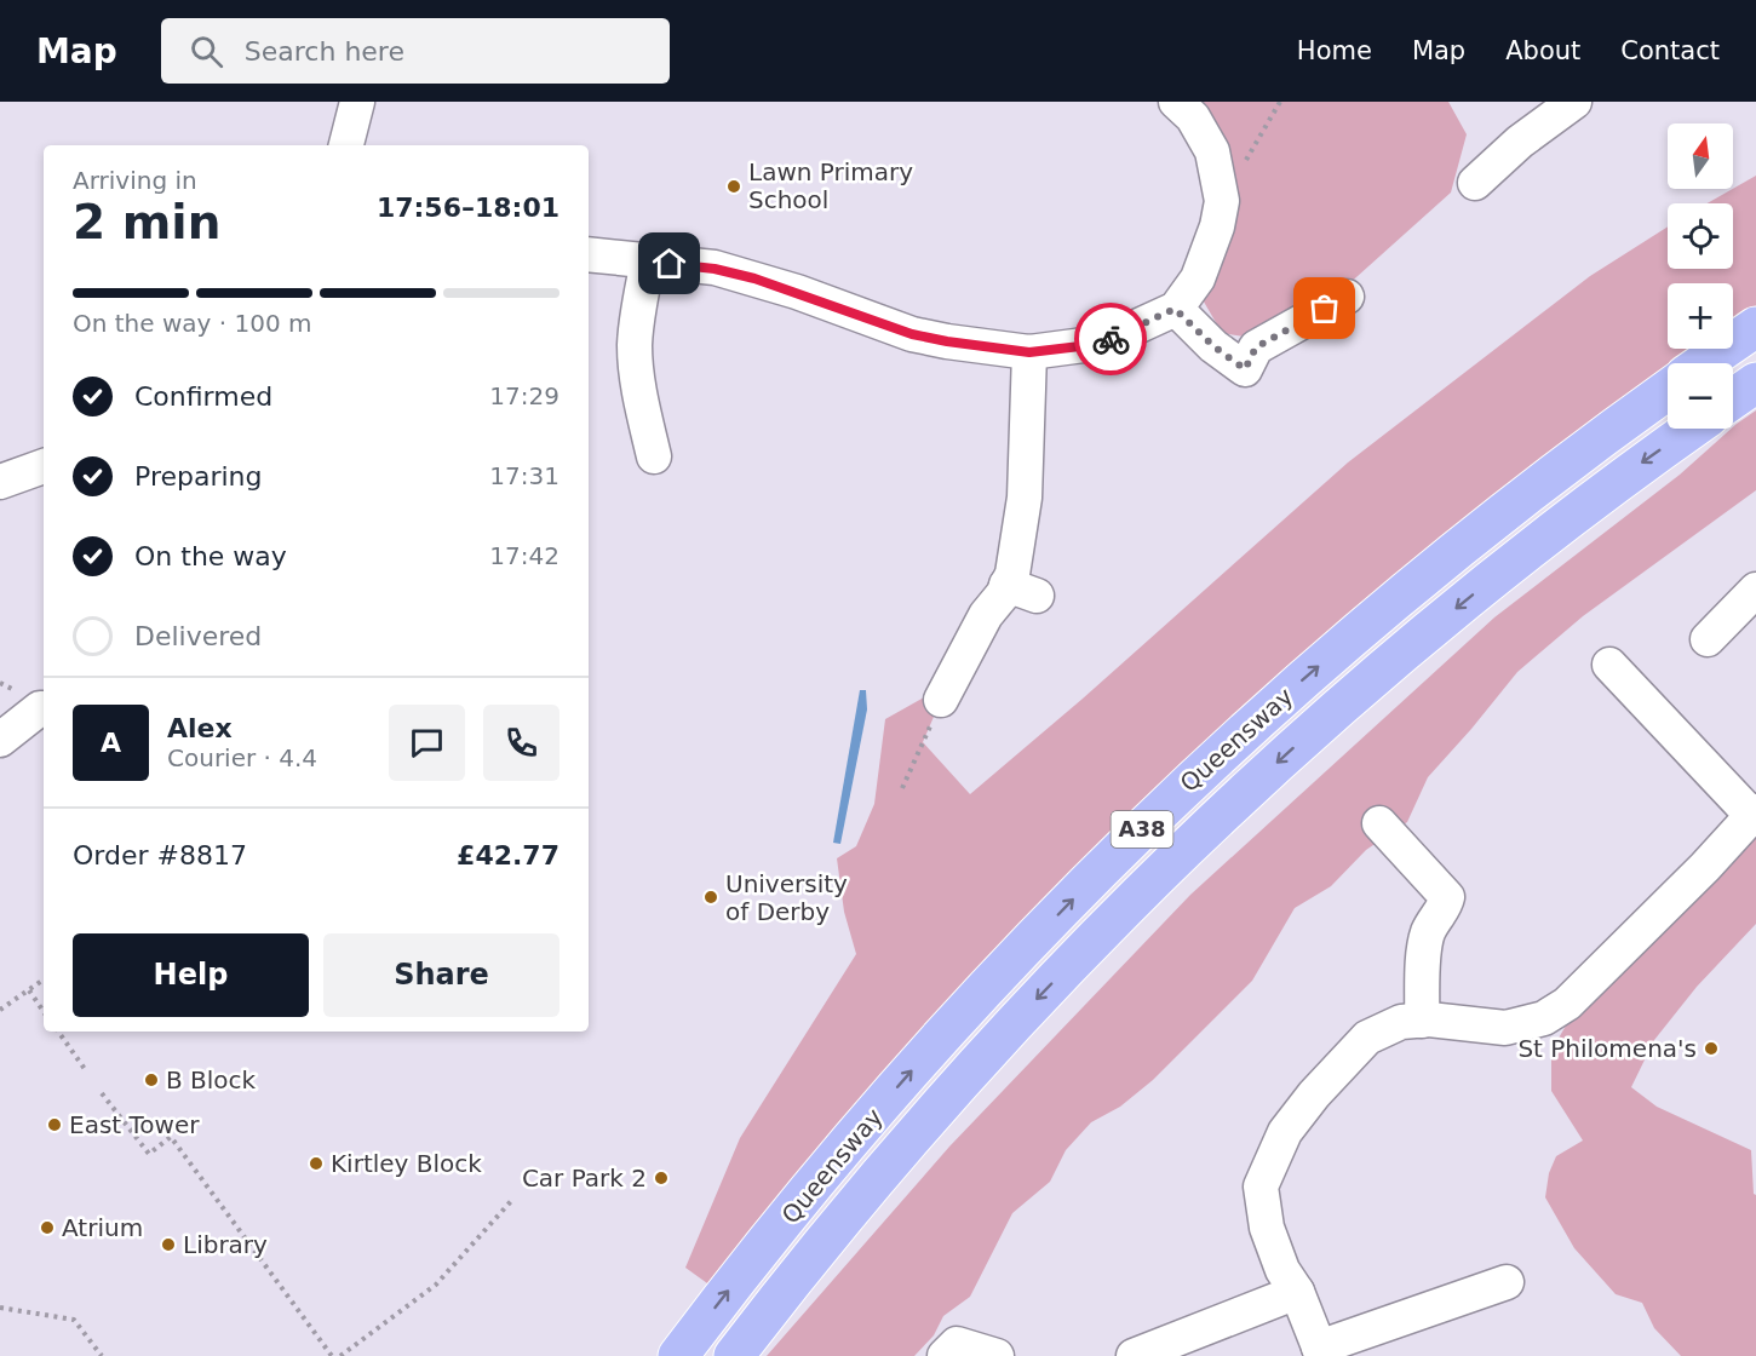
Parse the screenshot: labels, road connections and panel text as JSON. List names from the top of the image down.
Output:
{
  "streets": {
    "highway": ["Queensway", "A38"]
  },
  "places": [
    "Lawn Primary School",
    "University of Derby",
    "St Philomena's",
    "B Block",
    "East Tower",
    "Kirtley Block",
    "Car Park 2",
    "Atrium",
    "Library"
  ],
  "north": "top",
  "page": {
    "header": "Map",
    "search": "Search here",
    "nav": [
      "Home",
      "Map",
      "About",
      "Contact"
    ],
    "map_buttons": ["+", "−"],
    "heading": ["2 min", "Arriving in", "17:56–18:01"],
    "panel": [
      "Alex",
      "Courier · 4.4",
      "Order #8817",
      "£42.77"
    ],
    "bar": "On the way · 100 m",
    "list": [
      ["Confirmed", "17:29"],
      ["Preparing", "17:31"],
      ["On the way", "17:42"],
      "Delivered"
    ],
    "round": "A",
    "buttons": ["Help", "Share"]
  }
}
